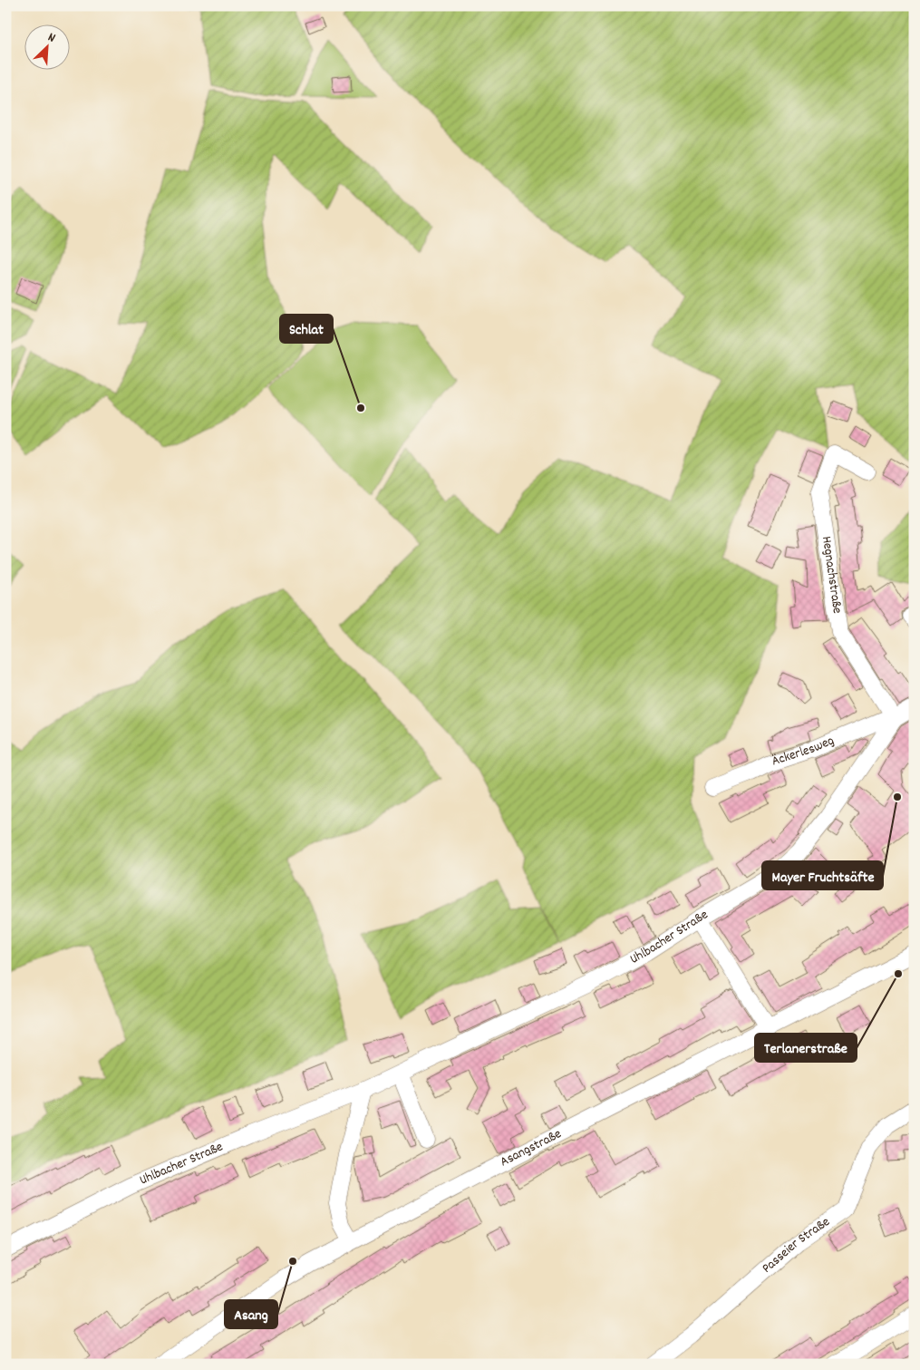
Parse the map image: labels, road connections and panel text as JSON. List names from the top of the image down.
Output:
{
  "streets": {
    "street": [
      "Hegnachstraße",
      "Äckerlesweg",
      "Uhlbacher Straße",
      "Asangstraße",
      "Passeier Straße"
    ]
  },
  "crossings": [
    ["Hegnachstraße", "Äckerlesweg"],
    ["Hegnachstraße", "Uhlbacher Straße"],
    ["Äckerlesweg", "Uhlbacher Straße"]
  ],
  "places": [
    "Schlat",
    "Mayer Fruchtsäfte",
    "Terlanerstraße",
    "Asang"
  ],
  "north": "top right"
}
